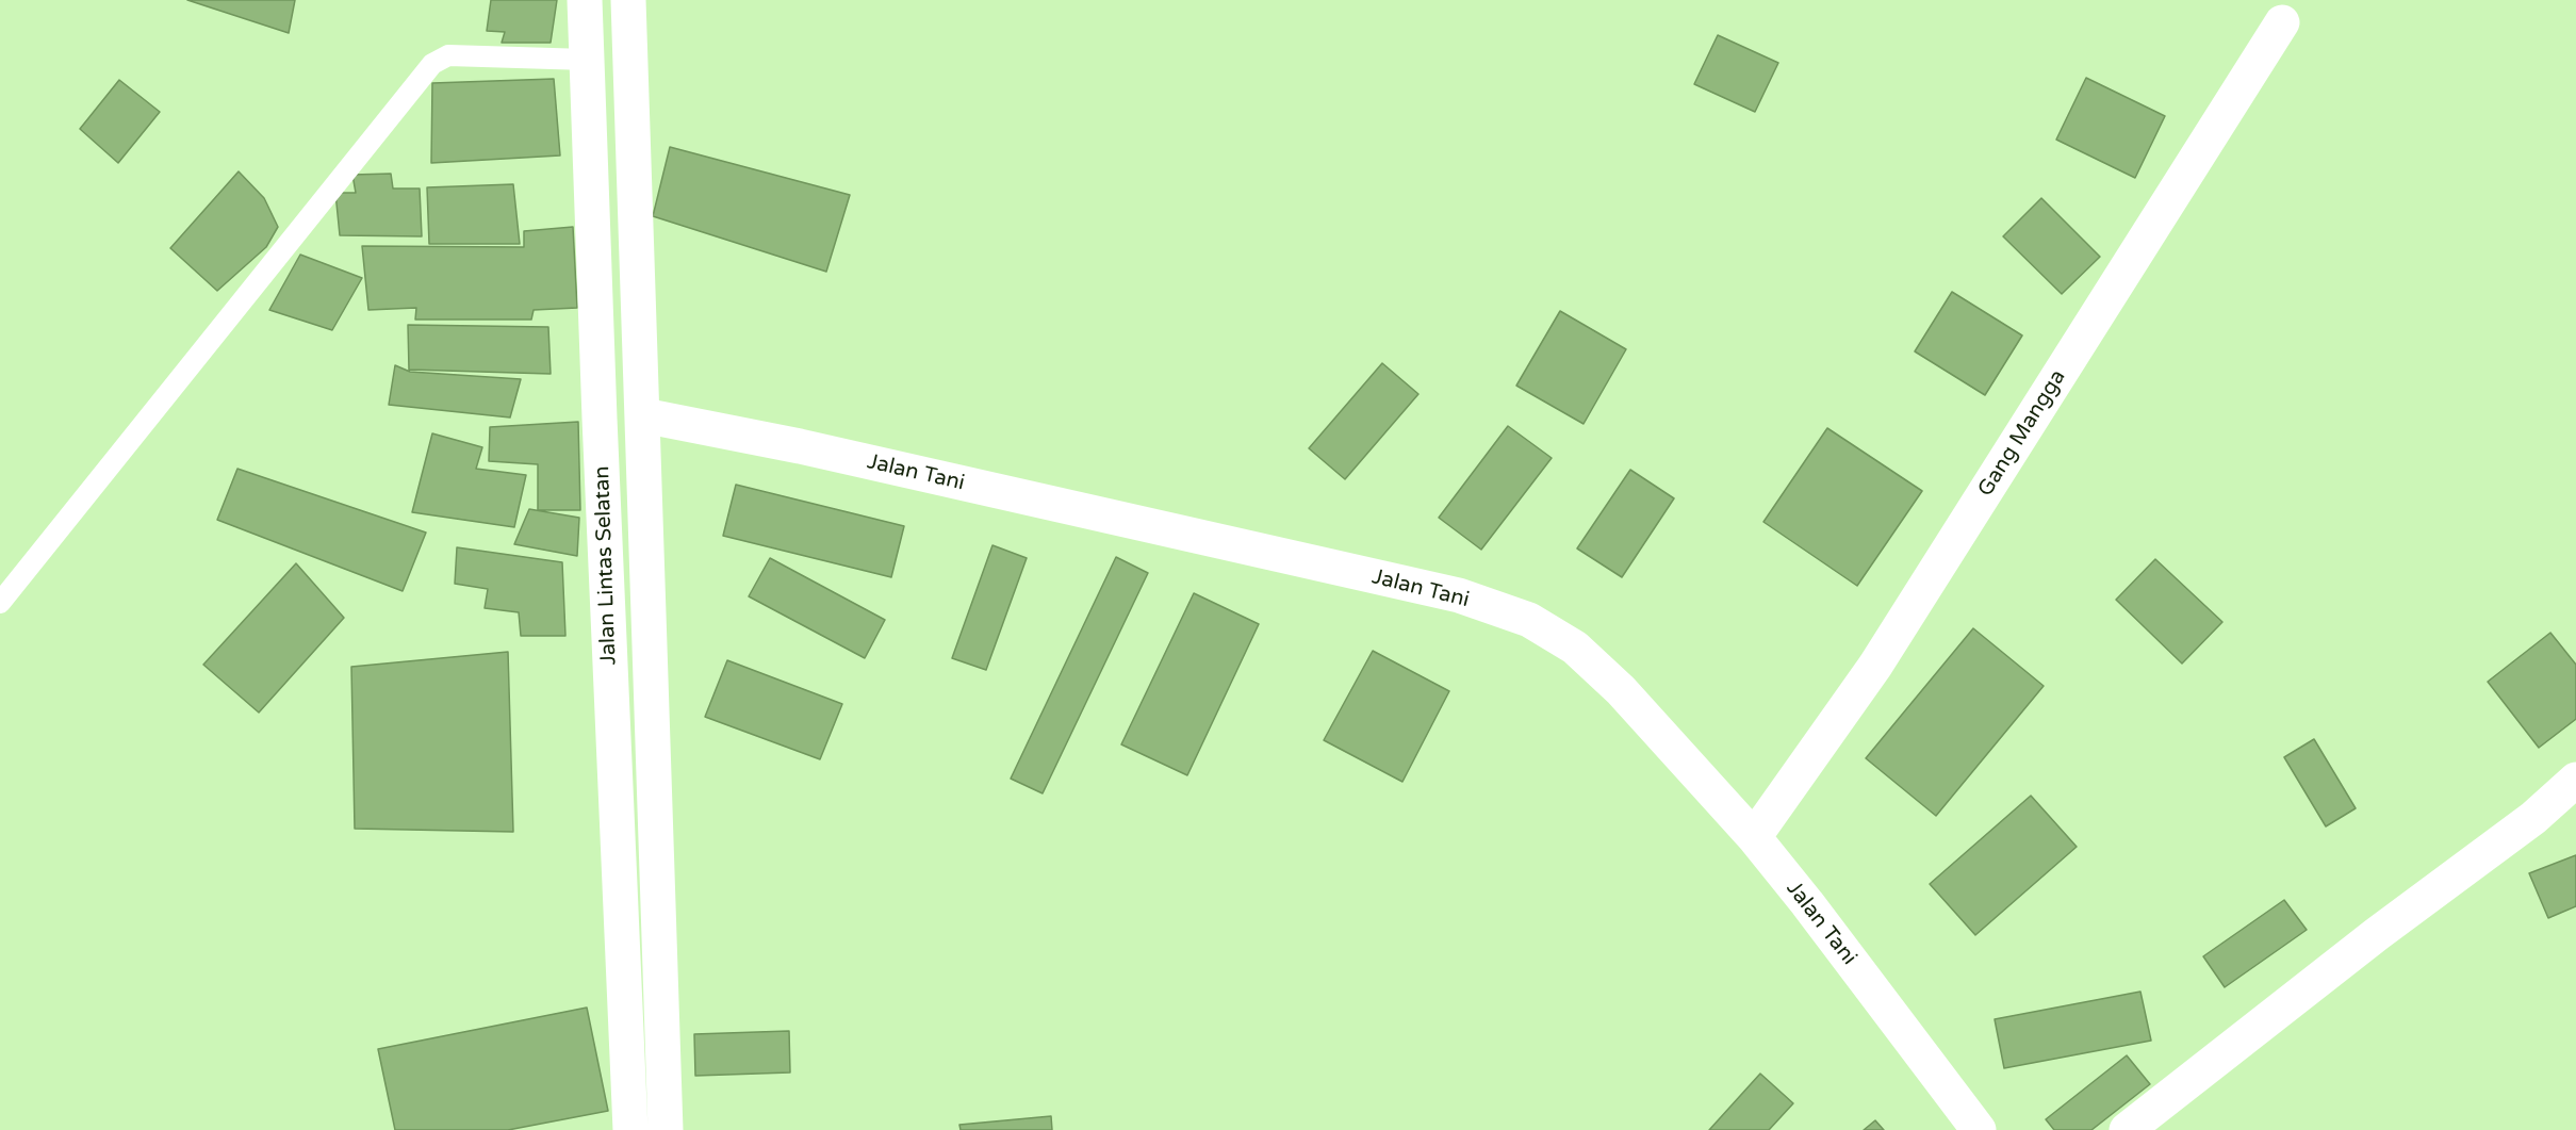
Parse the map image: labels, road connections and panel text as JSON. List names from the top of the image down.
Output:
{
  "streets": {
    "main road": ["Gang Mangga", "Jalan Tani", "Jalan Lintas Selatan"]
  },
  "crossings": [
    ["Gang Mangga", "Jalan Tani"],
    ["Jalan Tani", "Jalan Lintas Selatan"]
  ]
}
